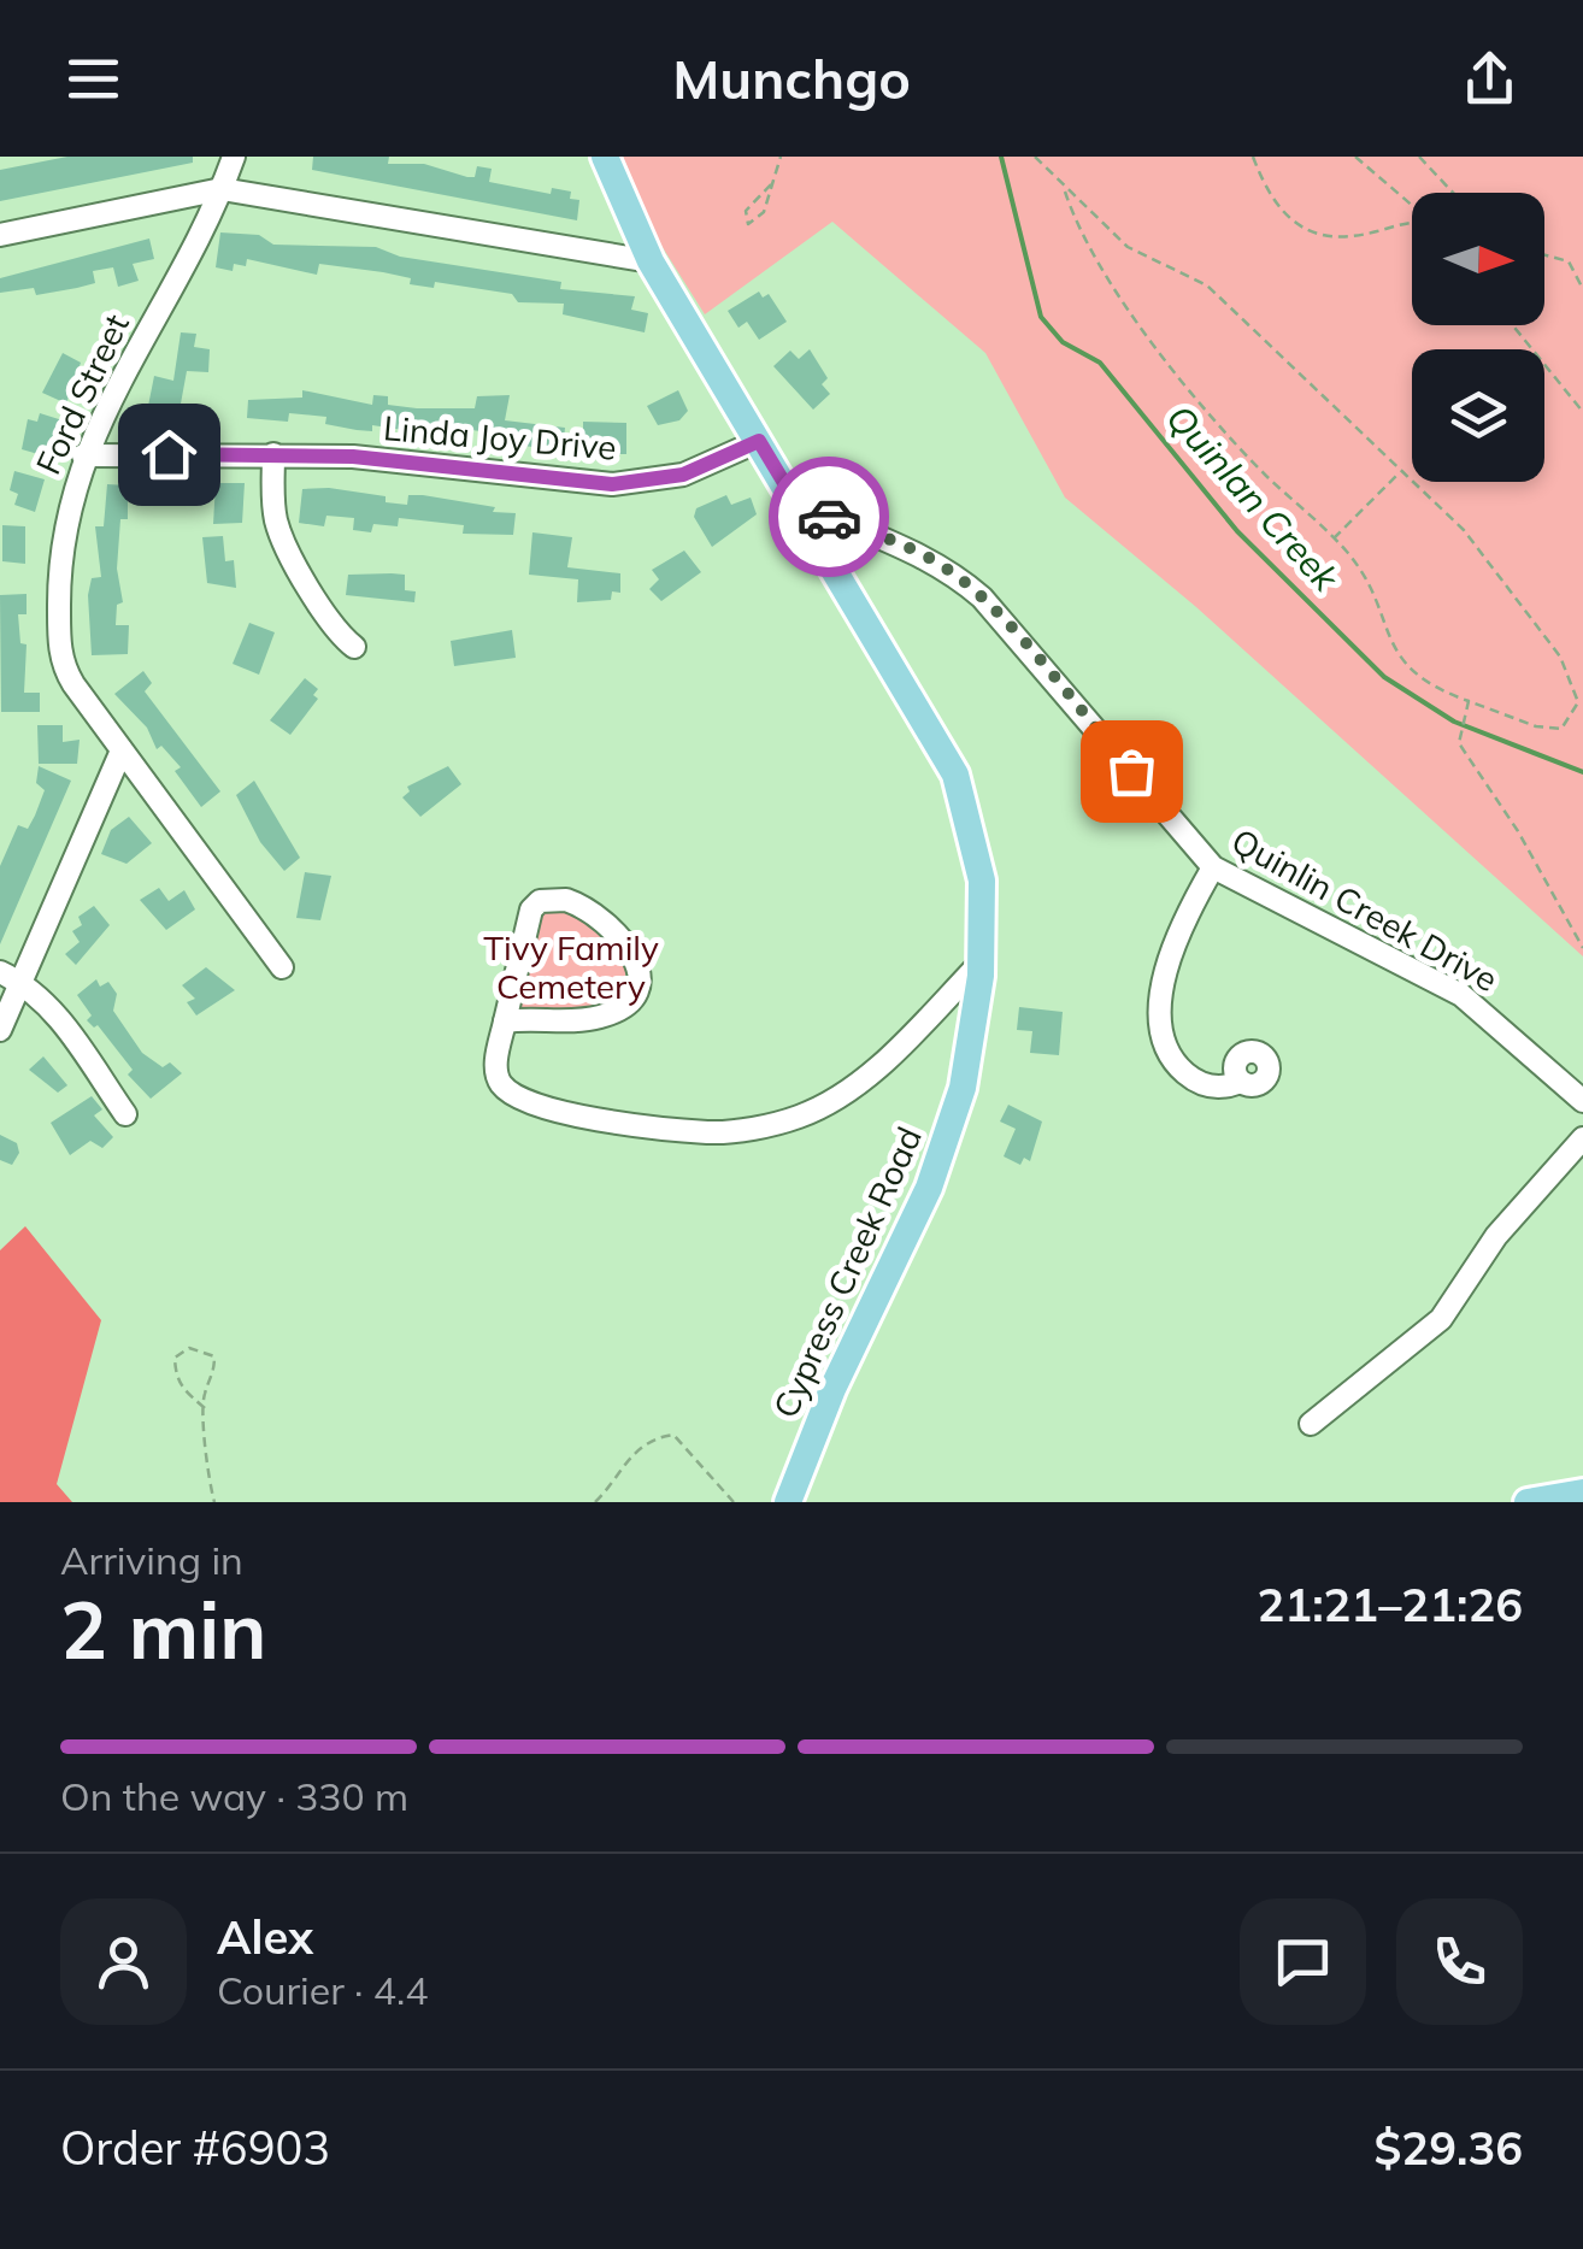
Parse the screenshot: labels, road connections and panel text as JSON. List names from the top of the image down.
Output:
{
  "streets": {
    "main road": ["Cypress Creek Road"],
    "street": ["Ford Street", "Linda Joy Drive", "Quinlin Creek Drive"]
  },
  "crossings": [
    ["Ford Street", "Linda Joy Drive"],
    ["Linda Joy Drive", "Cypress Creek Road"],
    ["Quinlin Creek Drive", "Cypress Creek Road"]
  ],
  "water": ["Quinlan Creek"],
  "parks": ["Tivy Family Cemetery"],
  "north": "right",
  "page": {
    "header": "Munchgo",
    "heading": ["2 min", "Arriving in", "21:21–21:26"],
    "panel": [
      "Alex",
      "Courier · 4.4",
      "Order #6903",
      "$29.36"
    ],
    "bar": "On the way · 330 m"
  }
}
